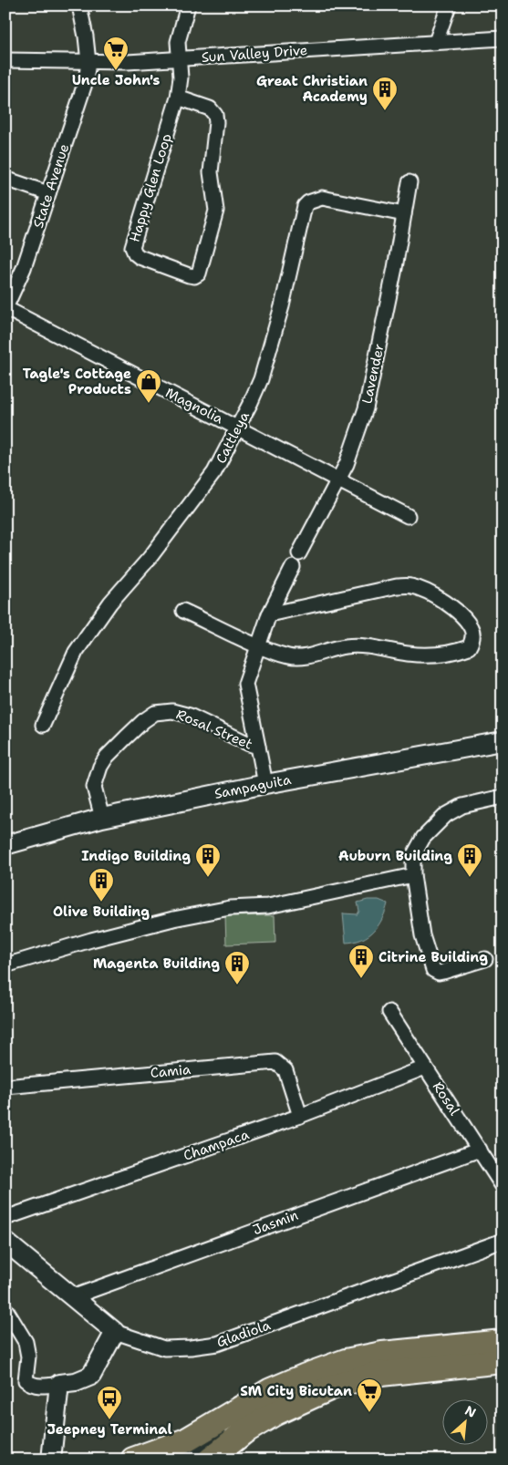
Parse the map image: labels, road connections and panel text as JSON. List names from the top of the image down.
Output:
{
  "streets": {
    "street": [
      "Sun Valley Drive",
      "State Avenue",
      "Happy Glen Loop",
      "Lavender",
      "Magnolia",
      "Cattleya",
      "Rosal Street",
      "Sampaguita",
      "Camia",
      "Rosal",
      "Champaca",
      "Jasmin",
      "Gladiola"
    ]
  },
  "crossings": [
    ["Sun Valley Drive", "State Avenue"],
    ["Sun Valley Drive", "Happy Glen Loop"],
    ["State Avenue", "Magnolia"],
    ["Lavender", "Magnolia"],
    ["Lavender", "Cattleya"],
    ["Magnolia", "Cattleya"],
    ["Rosal Street", "Sampaguita"],
    ["Camia", "Champaca"],
    ["Rosal", "Champaca"],
    ["Rosal", "Jasmin"],
    ["Jasmin", "Gladiola"]
  ],
  "places": {
    "supermarket": ["Uncle John's", "SM City Bicutan"],
    "building": [
      "Great Christian Academy",
      "Indigo Building",
      "Auburn Building",
      "Olive Building",
      "Citrine Building",
      "Magenta Building"
    ],
    "shop": ["Tagle's Cottage Products"],
    "bus stop": ["Jeepney Terminal"]
  },
  "north": "top right"
}
